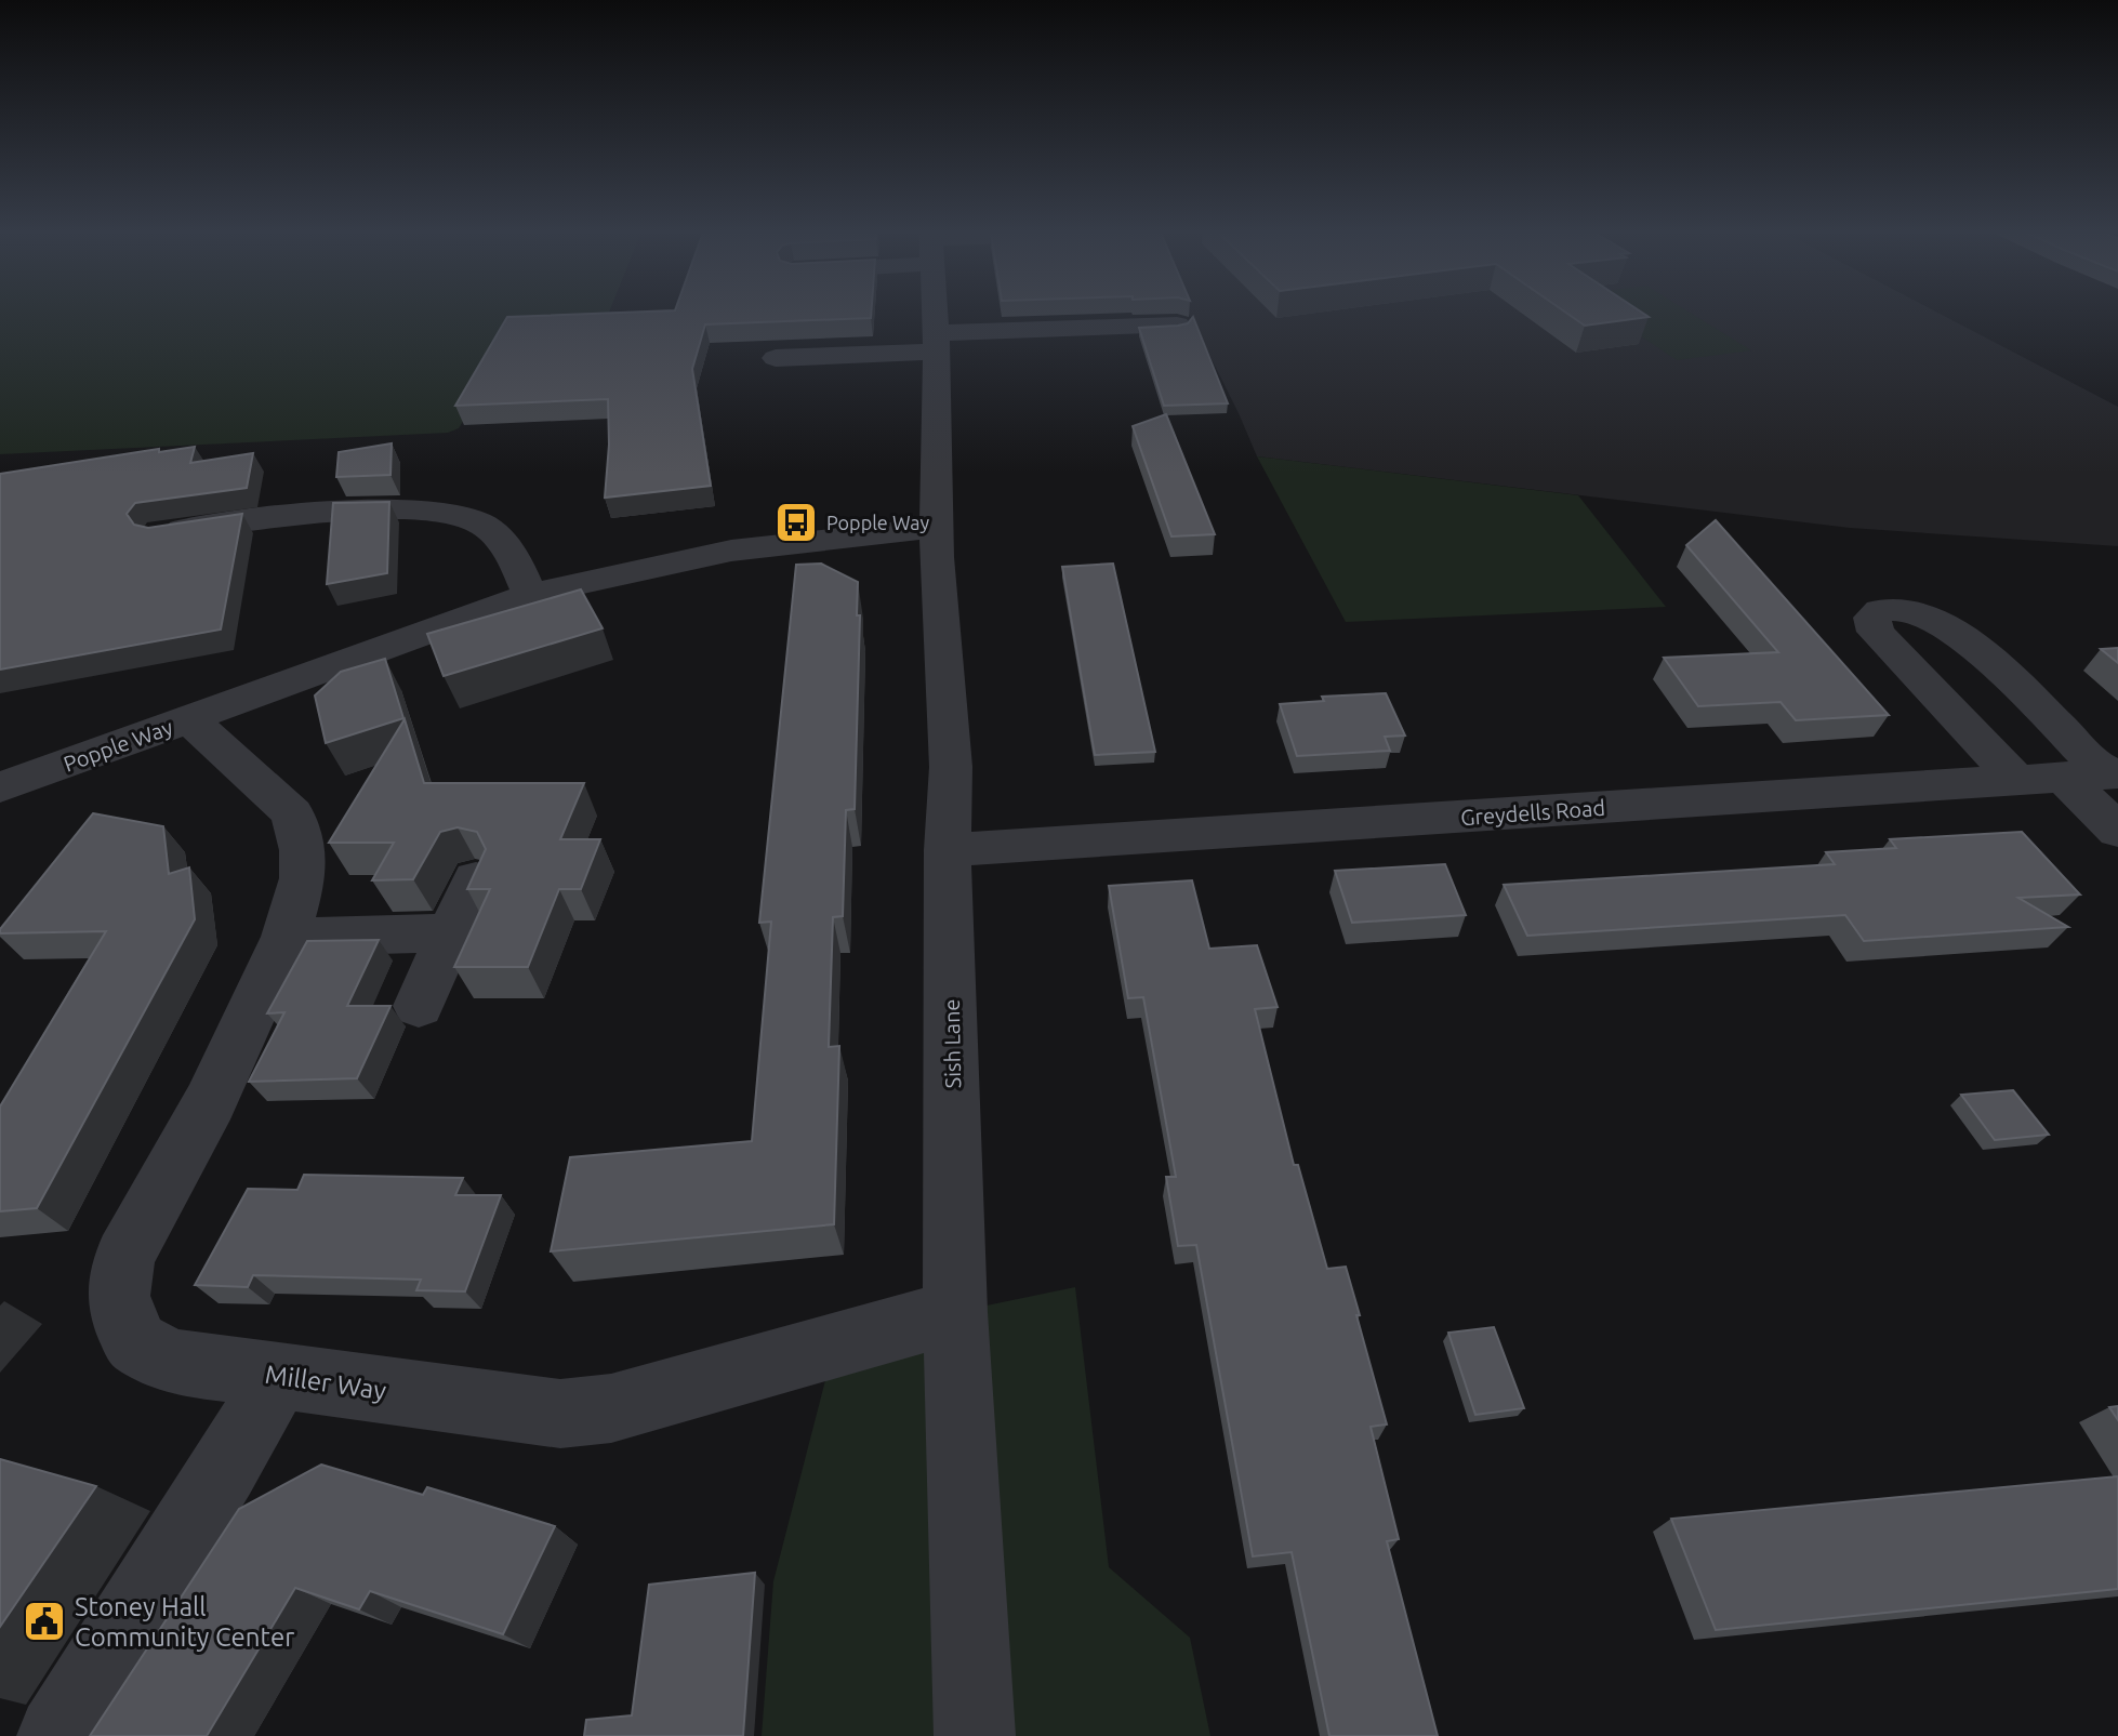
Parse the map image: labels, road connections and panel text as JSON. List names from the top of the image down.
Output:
{
  "streets": {
    "street": [
      "Popple Way",
      "Greydells Road",
      "Sish Lane",
      "Miller Way"
    ]
  },
  "crossings": [
    ["Popple Way", "Sish Lane"],
    ["Popple Way", "Miller Way"],
    ["Greydells Road", "Sish Lane"],
    ["Sish Lane", "Miller Way"]
  ],
  "places": {
    "bus stop": ["Popple Way"],
    "public building": ["Stoney Hall Community Center"]
  }
}
